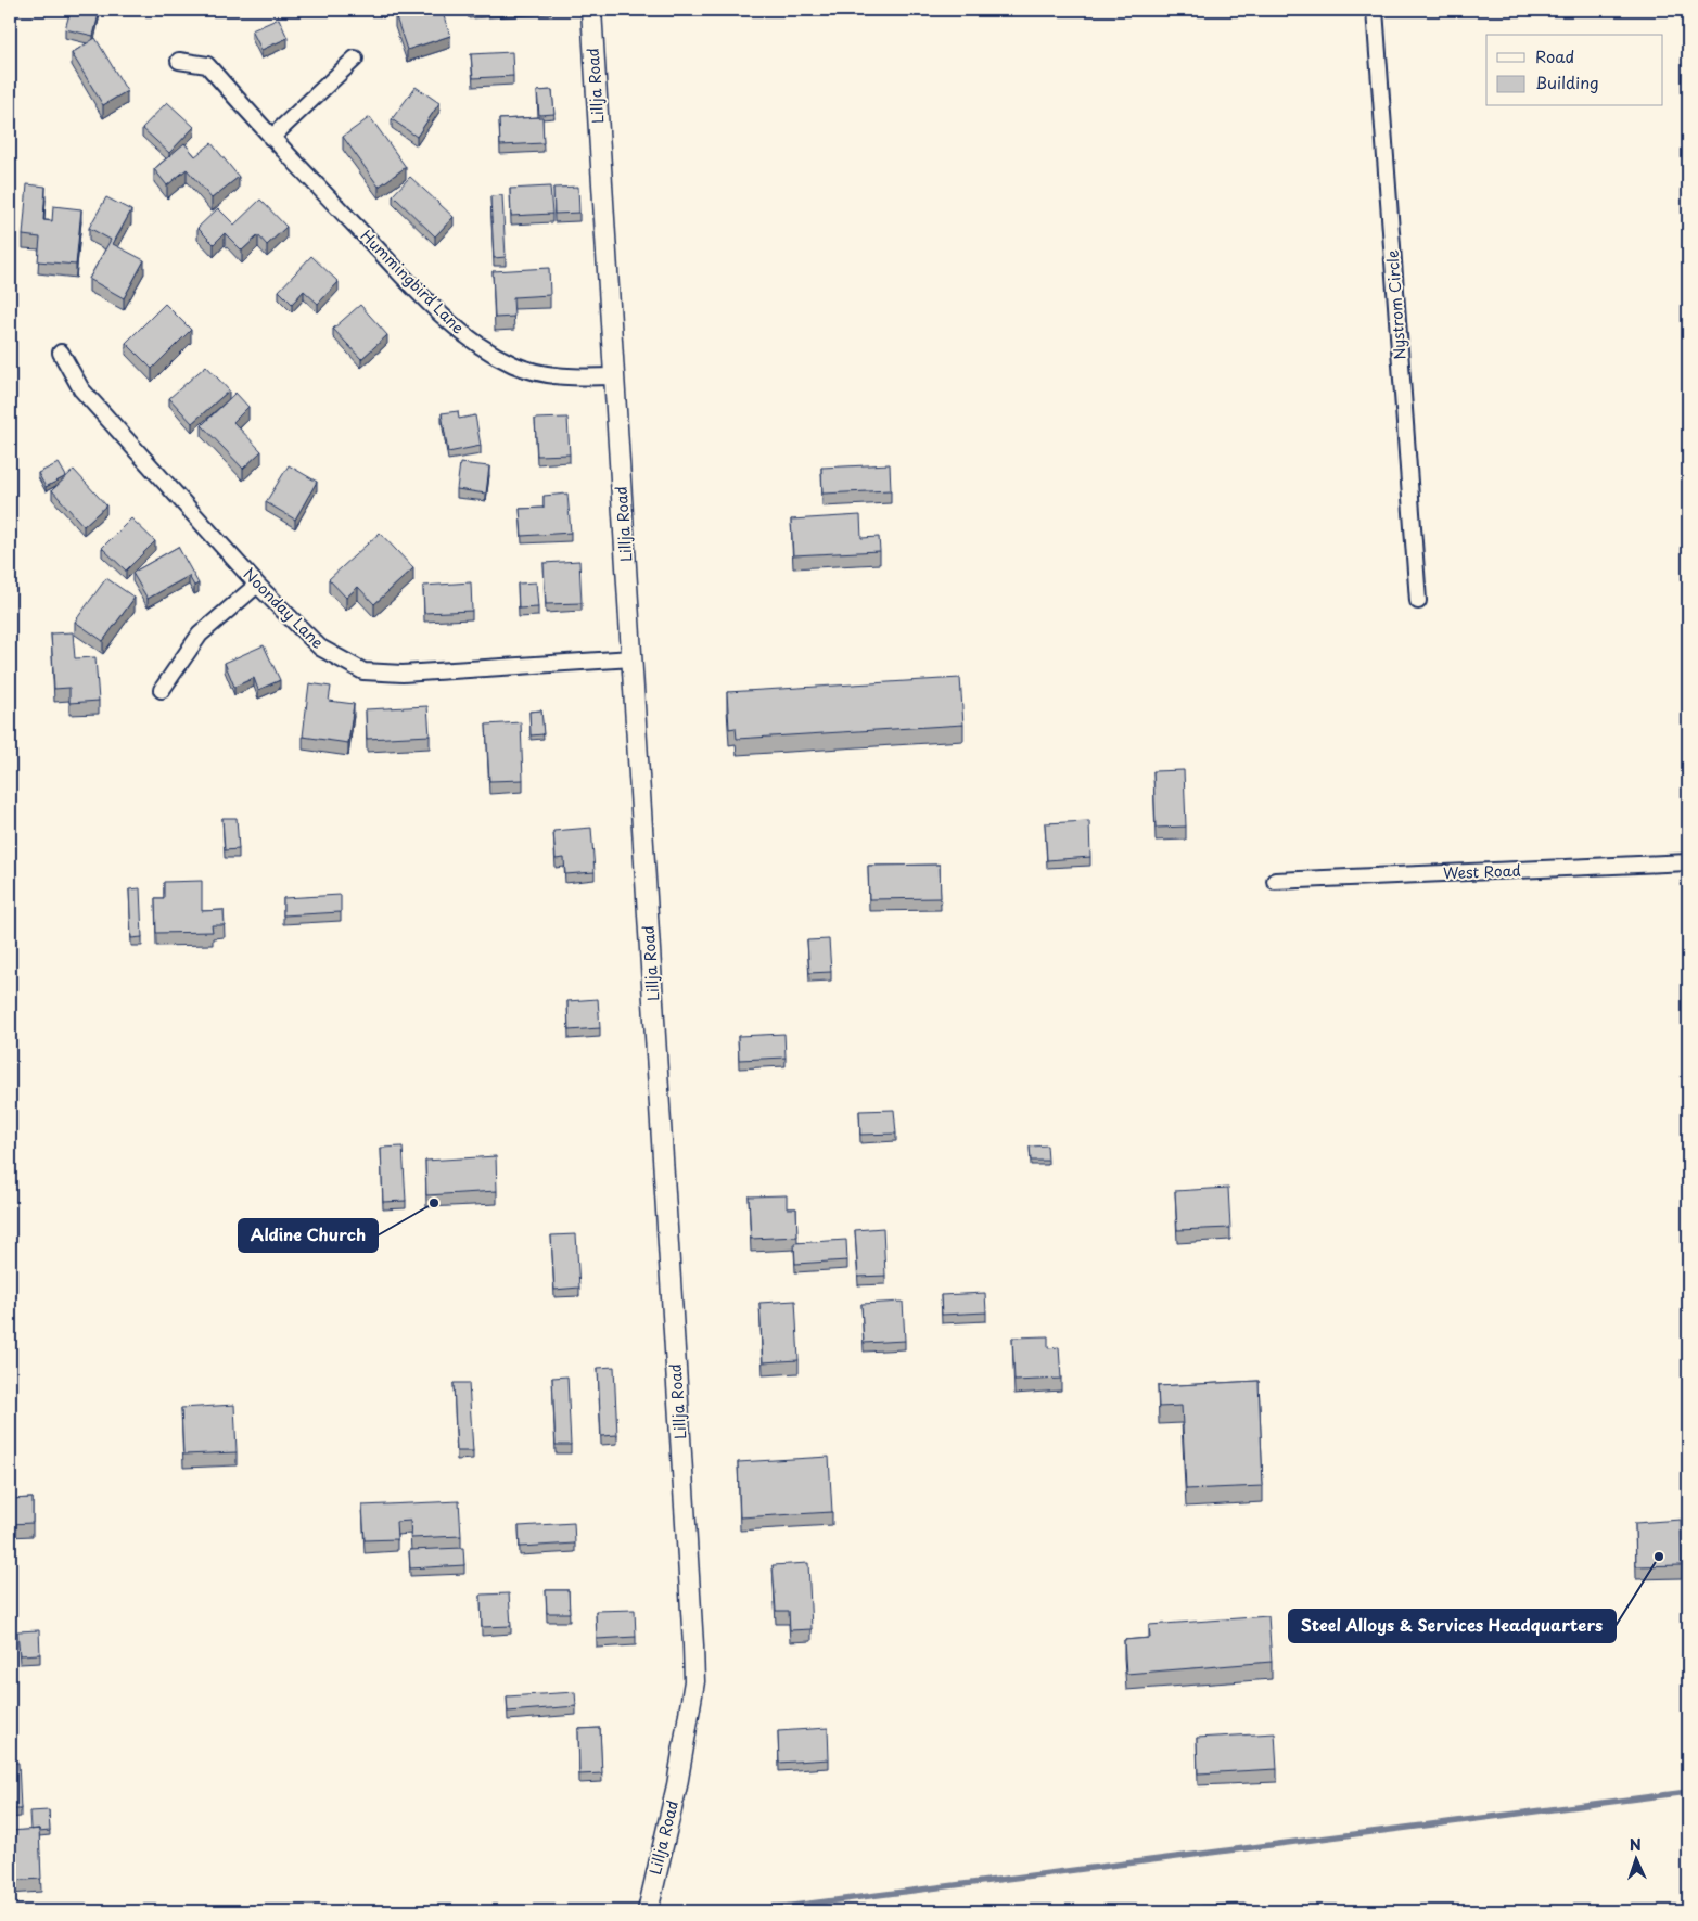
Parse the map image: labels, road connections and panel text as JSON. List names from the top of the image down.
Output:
{
  "streets": {
    "street": [
      "Lillja Road",
      "Hummingbird Lane",
      "Nystrom Circle",
      "Noonday Lane",
      "West Road"
    ]
  },
  "crossings": [
    ["Lillja Road", "Hummingbird Lane"],
    ["Lillja Road", "Noonday Lane"]
  ],
  "places": ["Aldine Church", "Steel Alloys & Services Headquarters"],
  "legend": ["Road", "Building"],
  "north": "top"
}
